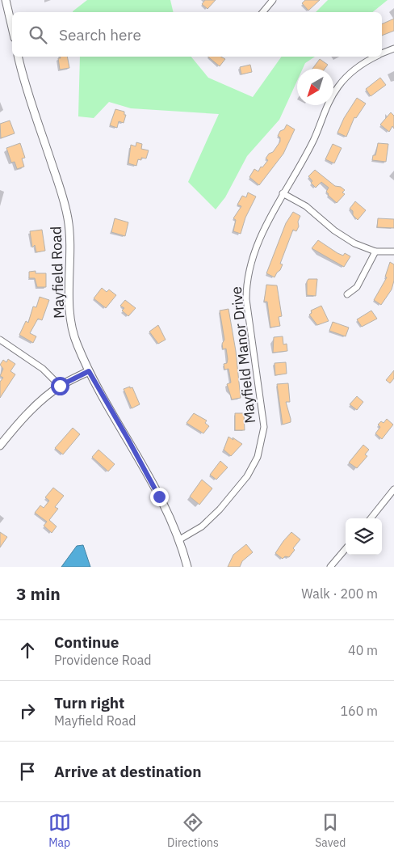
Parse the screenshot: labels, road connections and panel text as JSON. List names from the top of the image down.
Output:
{
  "streets": {
    "street": ["Mayfield Road", "Mayfield Manor Drive"]
  },
  "crossings": [
    ["Mayfield Road", "Mayfield Manor Drive"]
  ],
  "north": "bottom left",
  "page": {
    "search": "Search here",
    "heading": ["3 min", "Walk · 200 m"],
    "list": [
      ["Continue", "Providence Road", "40 m"],
      ["Turn right", "Mayfield Road", "160 m"],
      "Arrive at destination"
    ],
    "nav": ["Map", "Directions", "Saved"]
  }
}
